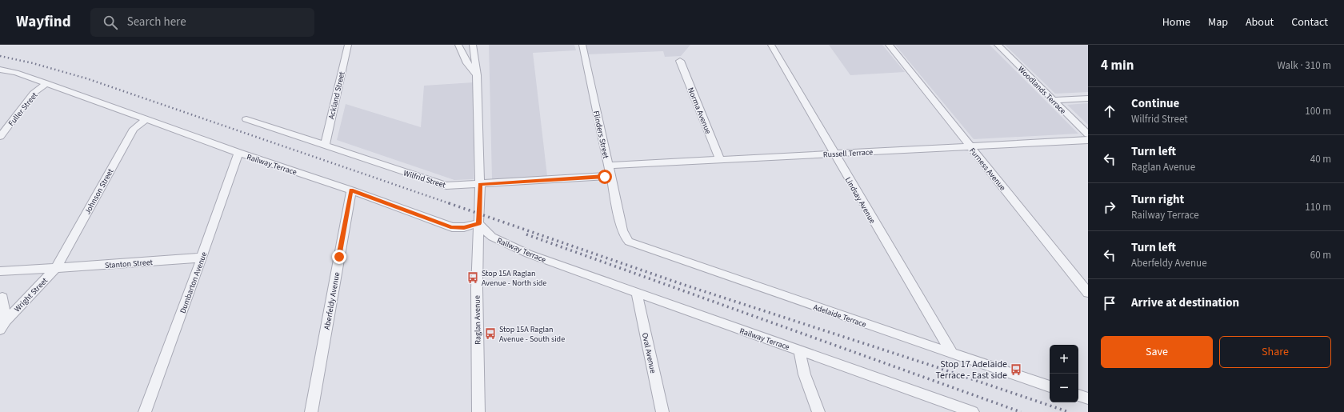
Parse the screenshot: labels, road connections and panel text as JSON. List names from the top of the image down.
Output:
{
  "streets": {
    "street": [
      "Woodlands Terrace",
      "Ackland Street",
      "Fuller Street",
      "Norma Avenue",
      "Flinders Street",
      "Russell Terrace",
      "Railway Terrace",
      "Furness Avenue",
      "Wilfrid Street",
      "Johnson Street",
      "Lindsay Avenue",
      "Stanton Street",
      "Dumbarton Avenue",
      "Wright Street",
      "Aberfeldy Avenue",
      "Adelaide Terrace",
      "Raglan Avenue",
      "Oval Avenue"
    ]
  },
  "crossings": [
    ["Ackland Street", "Wilfrid Street"],
    ["Fuller Street", "Railway Terrace"],
    ["Norma Avenue", "Russell Terrace"],
    ["Flinders Street", "Russell Terrace"],
    ["Flinders Street", "Wilfrid Street"],
    ["Flinders Street", "Adelaide Terrace"],
    ["Russell Terrace", "Furness Avenue"],
    ["Russell Terrace", "Lindsay Avenue"],
    ["Railway Terrace", "Johnson Street"],
    ["Railway Terrace", "Dumbarton Avenue"],
    ["Railway Terrace", "Aberfeldy Avenue"],
    ["Railway Terrace", "Raglan Avenue"],
    ["Railway Terrace", "Oval Avenue"],
    ["Wilfrid Street", "Raglan Avenue"],
    ["Johnson Street", "Stanton Street"],
    ["Johnson Street", "Wright Street"],
    ["Lindsay Avenue", "Adelaide Terrace"],
    ["Stanton Street", "Dumbarton Avenue"],
    ["Stanton Street", "Wright Street"]
  ],
  "places": {
    "bus stop": ["Stop 15A Raglan Avenue - North side", "Stop 15A Raglan Avenue - South side", "Stop 17 Adelaide Terrace - East side"]
  },
  "page": {
    "header": "Wayfind",
    "search": "Search here",
    "nav": [
      "Home",
      "Map",
      "About",
      "Contact"
    ],
    "heading": ["4 min", "Walk · 310 m"],
    "list": [
      ["Continue", "Wilfrid Street", "100 m"],
      ["Turn left", "Raglan Avenue", "40 m"],
      ["Turn right", "Railway Terrace", "110 m"],
      ["Turn left", "Aberfeldy Avenue", "60 m"],
      "Arrive at destination"
    ],
    "buttons": ["Save", "Share"],
    "map_buttons": ["+", "−"]
  }
}
